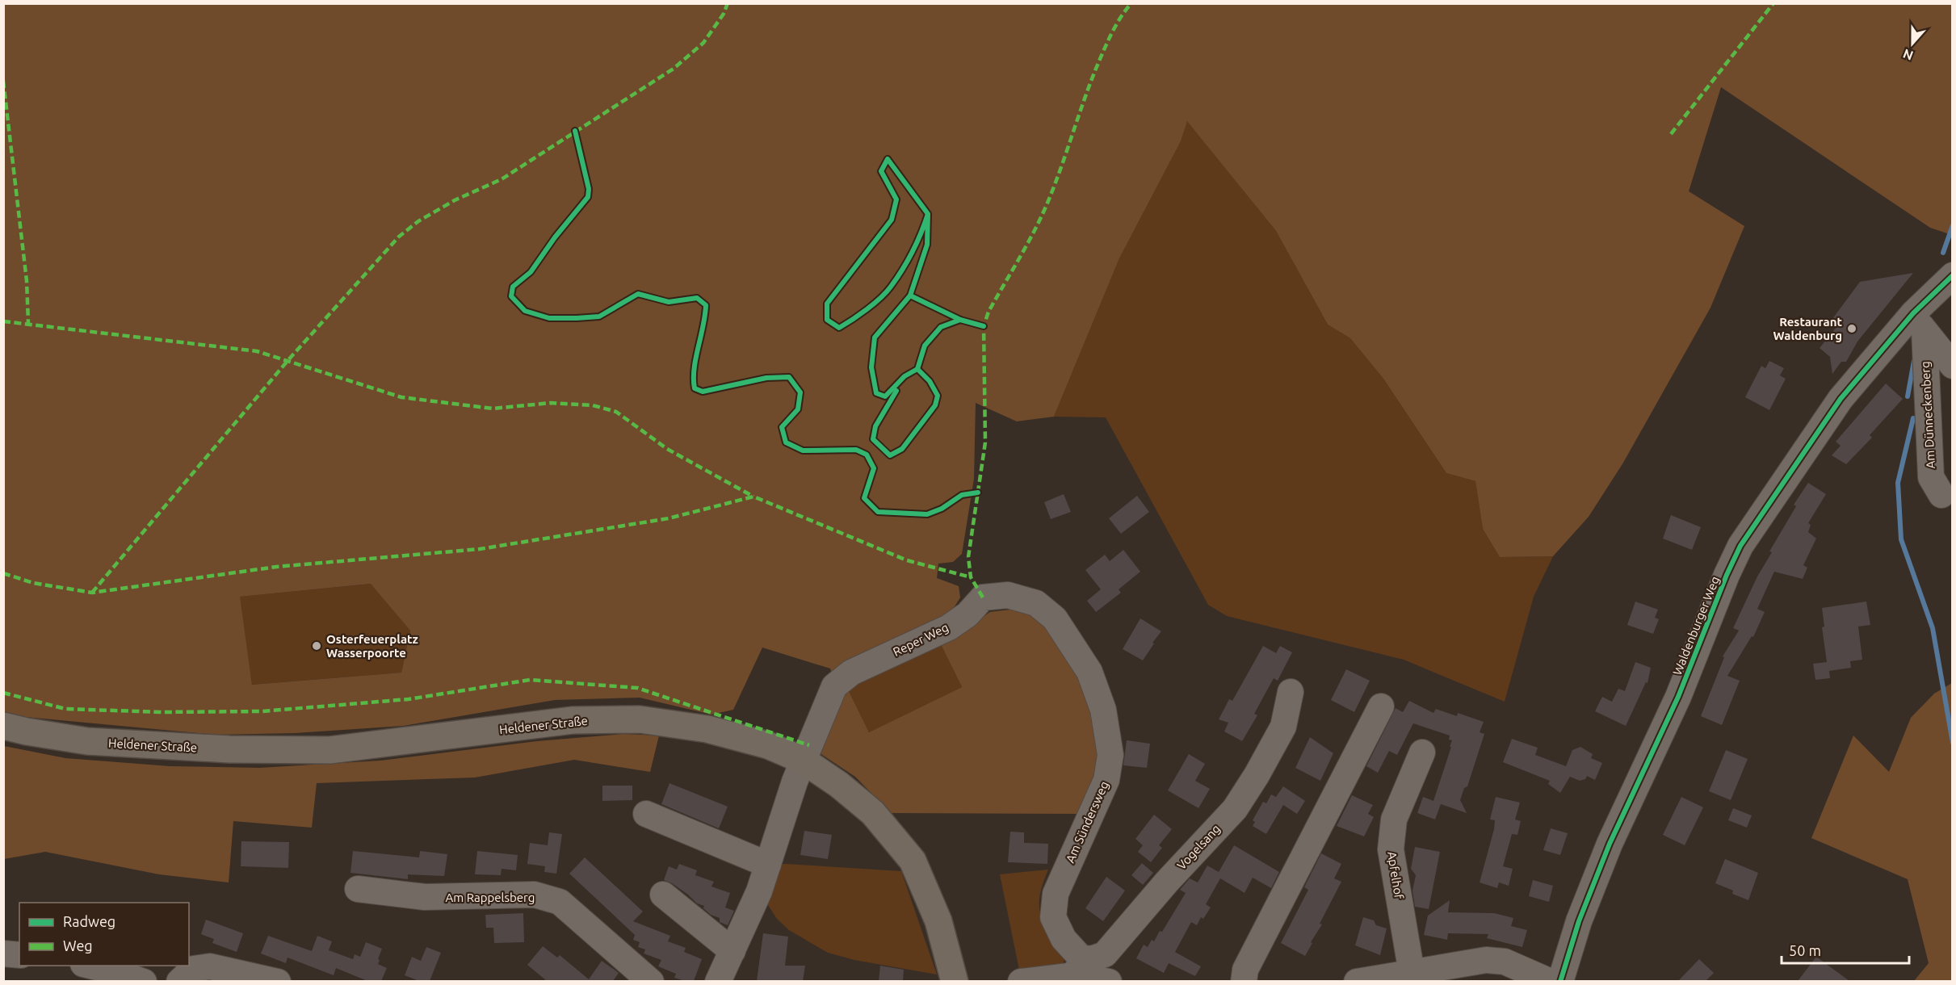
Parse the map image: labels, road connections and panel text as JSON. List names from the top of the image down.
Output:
{
  "streets": {
    "main road": ["Heldener Straße"],
    "street": [
      "Am Dünneckenberg",
      "Waldenburger Weg",
      "Reper Weg",
      "Am Sündersweg",
      "Vogelsang",
      "Apfelhof",
      "Am Rappelsberg"
    ]
  },
  "crossings": [
    ["Am Dünneckenberg", "Waldenburger Weg"],
    ["Reper Weg", "Heldener Straße"],
    ["Reper Weg", "Am Sündersweg"],
    ["Am Sündersweg", "Vogelsang"]
  ],
  "places": ["Restaurant Waldenburg", "Osterfeuerplatz Wasserpoorte"],
  "legend": ["Radweg", "Weg"],
  "scale_bar": "50 m",
  "north": "bottom"
}
